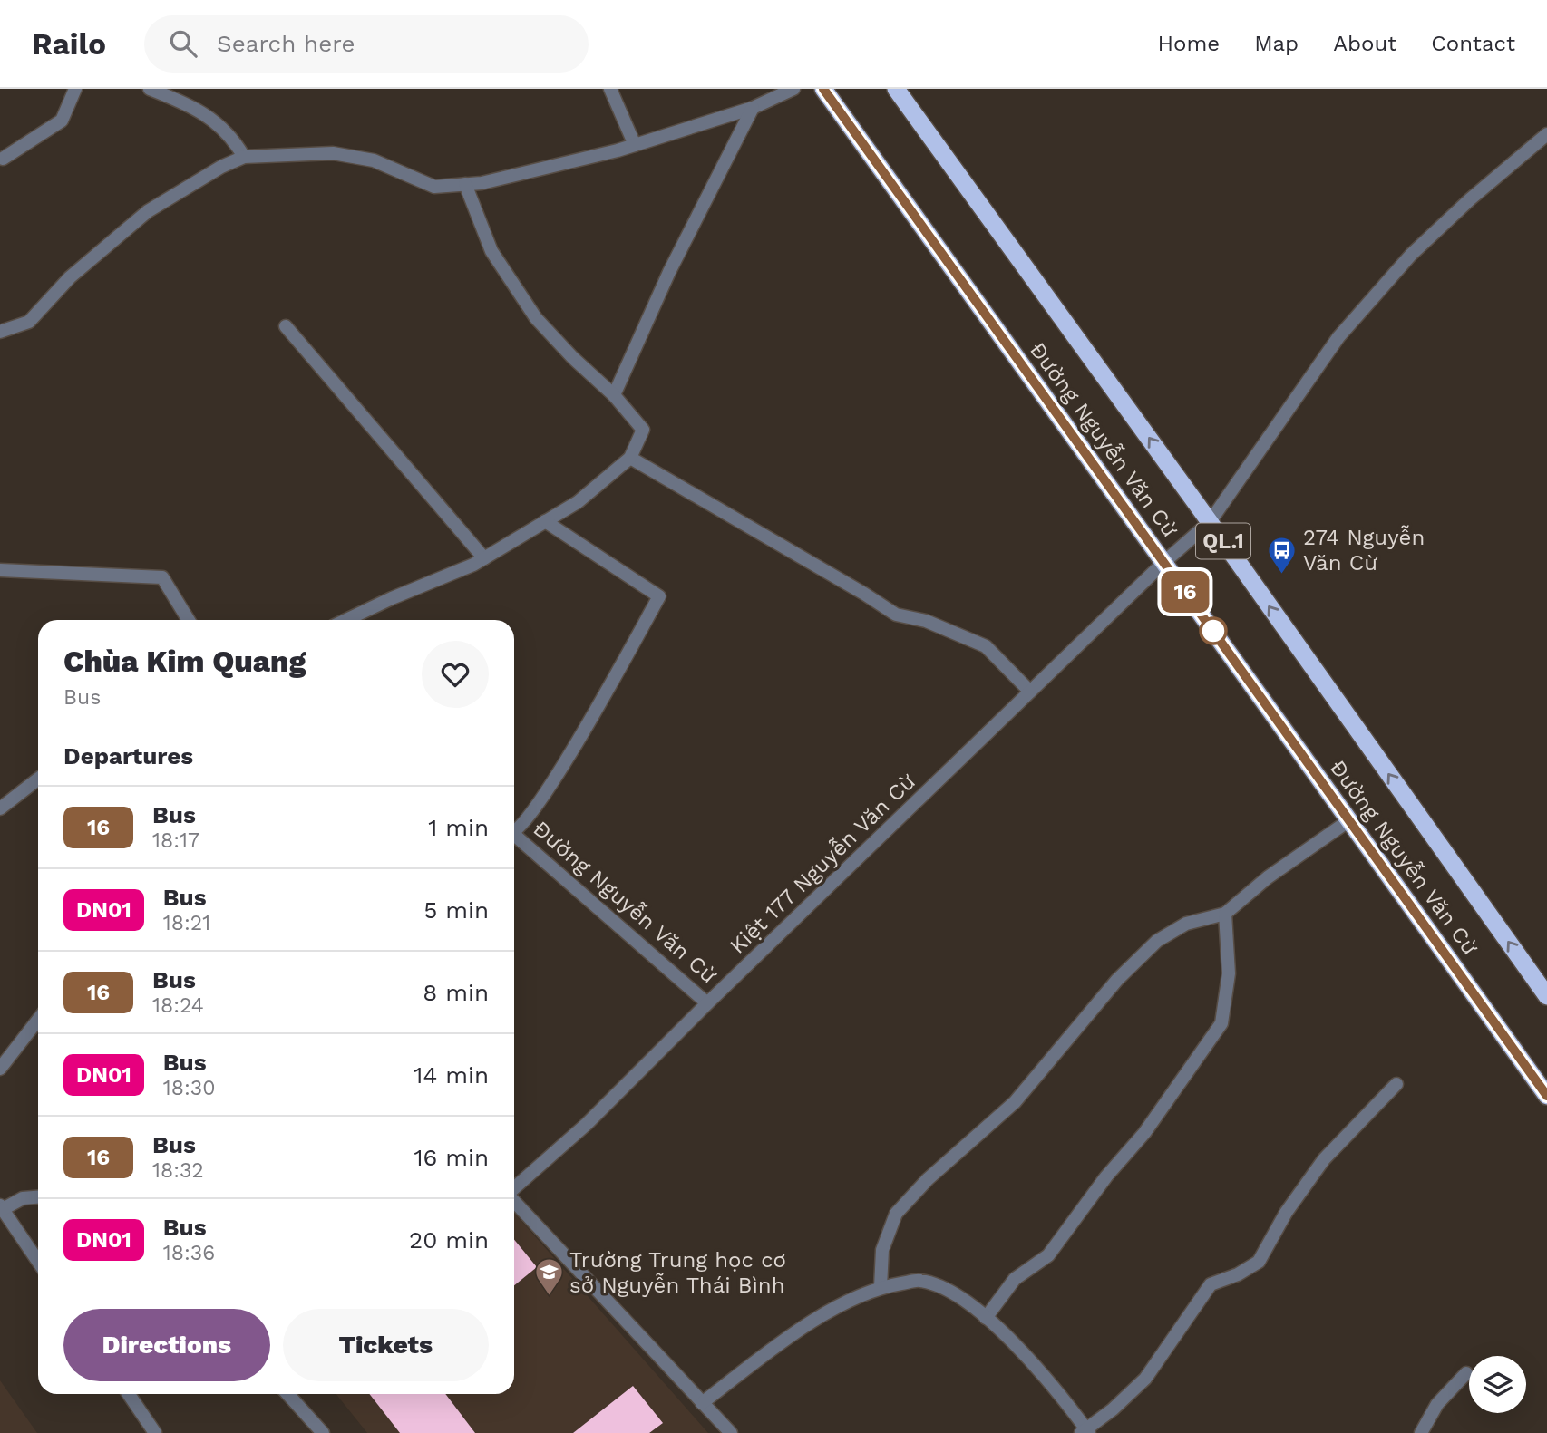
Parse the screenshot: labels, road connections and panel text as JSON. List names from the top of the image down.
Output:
{
  "streets": {
    "highway": ["Đường Nguyễn Văn Cừ", "QL.1"],
    "street": ["Kiệt 177 Nguyễn Văn Cừ"]
  },
  "crossings": [
    ["Đường Nguyễn Văn Cừ", "Kiệt 177 Nguyễn Văn Cừ"]
  ],
  "places": {
    "bus stop": ["274 Nguyễn Văn Cừ"],
    "school or university": ["Trường Trung học cơ sở Nguyễn Thái Bình"]
  },
  "lines": ["bus line 16"],
  "page": {
    "header": "Railo",
    "search": "Search here",
    "nav": [
      "Home",
      "Map",
      "About",
      "Contact"
    ],
    "on_map": "16",
    "heading": [
      ["Chùa Kim Quang", "Bus"],
      "Departures"
    ],
    "list": [
      {
        "mark": "16",
        "name": "Bus",
        "note": "18:17",
        "value": "1 min"
      },
      {
        "mark": "DN01",
        "name": "Bus",
        "note": "18:21",
        "value": "5 min"
      },
      {
        "mark": "16",
        "name": "Bus",
        "note": "18:24",
        "value": "8 min"
      },
      {
        "mark": "DN01",
        "name": "Bus",
        "note": "18:30",
        "value": "14 min"
      },
      {
        "mark": "16",
        "name": "Bus",
        "note": "18:32",
        "value": "16 min"
      },
      {
        "mark": "DN01",
        "name": "Bus",
        "note": "18:36",
        "value": "20 min"
      }
    ],
    "buttons": ["Directions", "Tickets"]
  }
}
